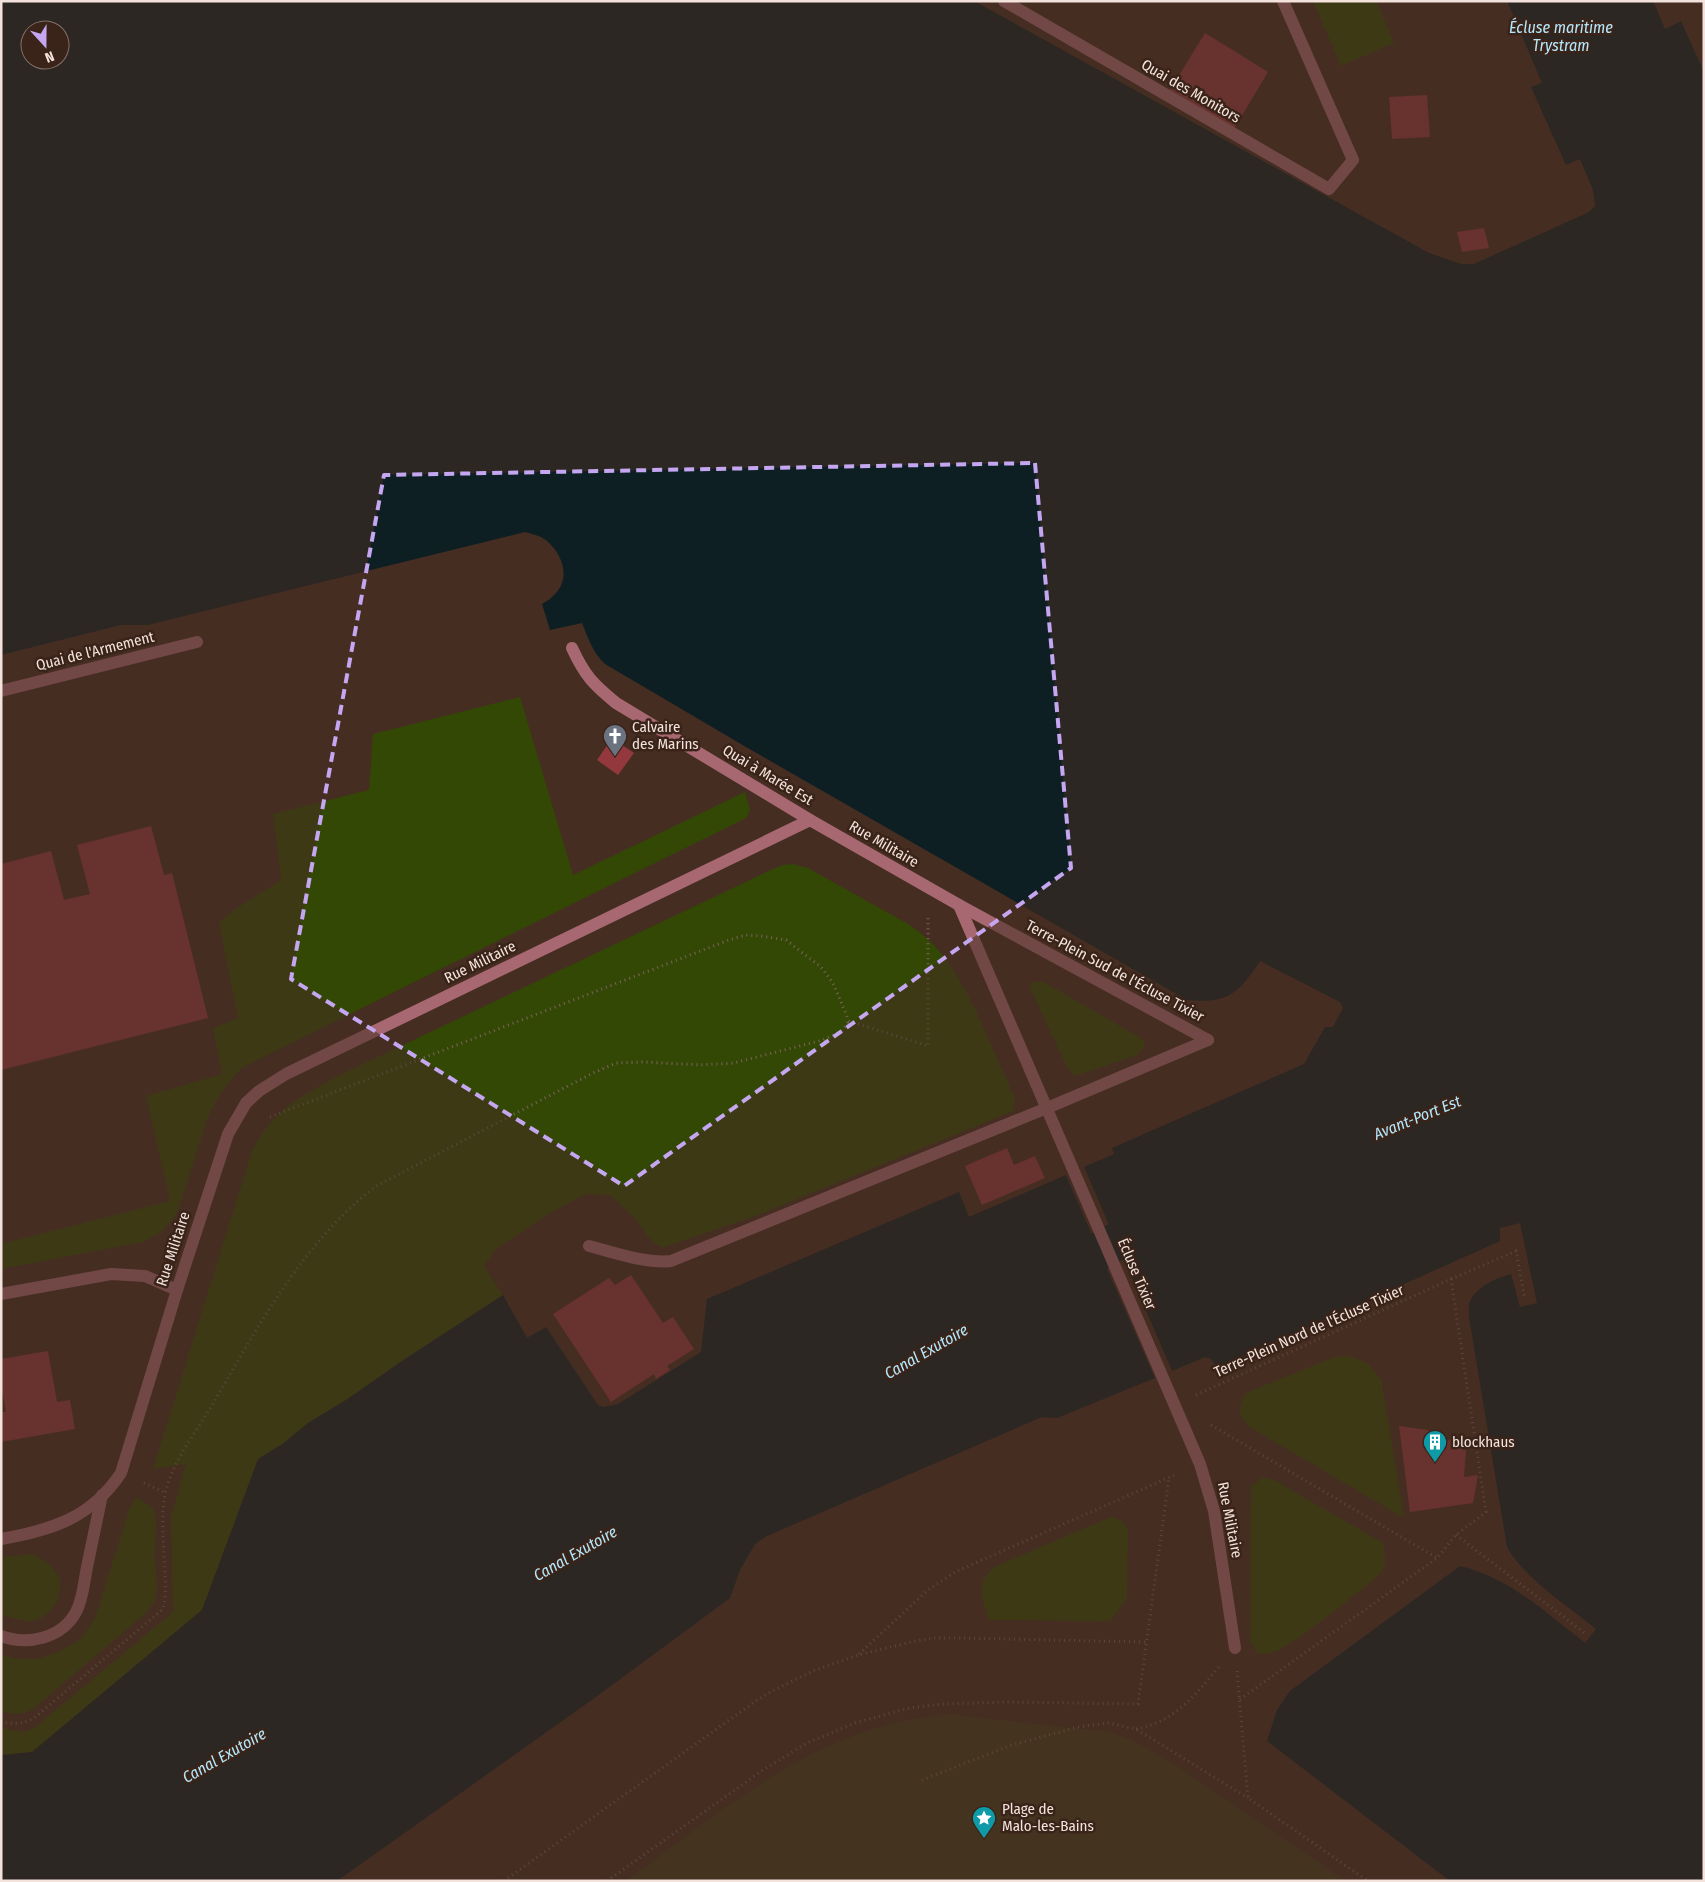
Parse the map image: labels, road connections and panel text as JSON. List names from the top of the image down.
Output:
{
  "streets": {
    "street": [
      "Quai des Monitors",
      "Quai de l'Armement",
      "Quai à Marée Est",
      "Rue Militaire",
      "Terre-Plein Sud de l'Écluse Tixier",
      "Écluse Tixier"
    ],
    "path": ["Terre-Plein Nord de l'Écluse Tixier"]
  },
  "crossings": [
    ["Quai à Marée Est", "Rue Militaire"],
    ["Rue Militaire", "Terre-Plein Sud de l'Écluse Tixier"],
    ["Rue Militaire", "Écluse Tixier"],
    ["Rue Militaire", "Terre-Plein Nord de l'Écluse Tixier"],
    ["Terre-Plein Sud de l'Écluse Tixier", "Écluse Tixier"],
    ["Écluse Tixier", "Terre-Plein Nord de l'Écluse Tixier"]
  ],
  "water": ["Écluse maritime Trystram", "Avant-Port Est", "Canal Exutoire"],
  "places": {
    "church": ["Calvaire des Marins"],
    "building": ["blockhaus"],
    "place": ["Plage de Malo-les-Bains"]
  },
  "north": "bottom"
}
